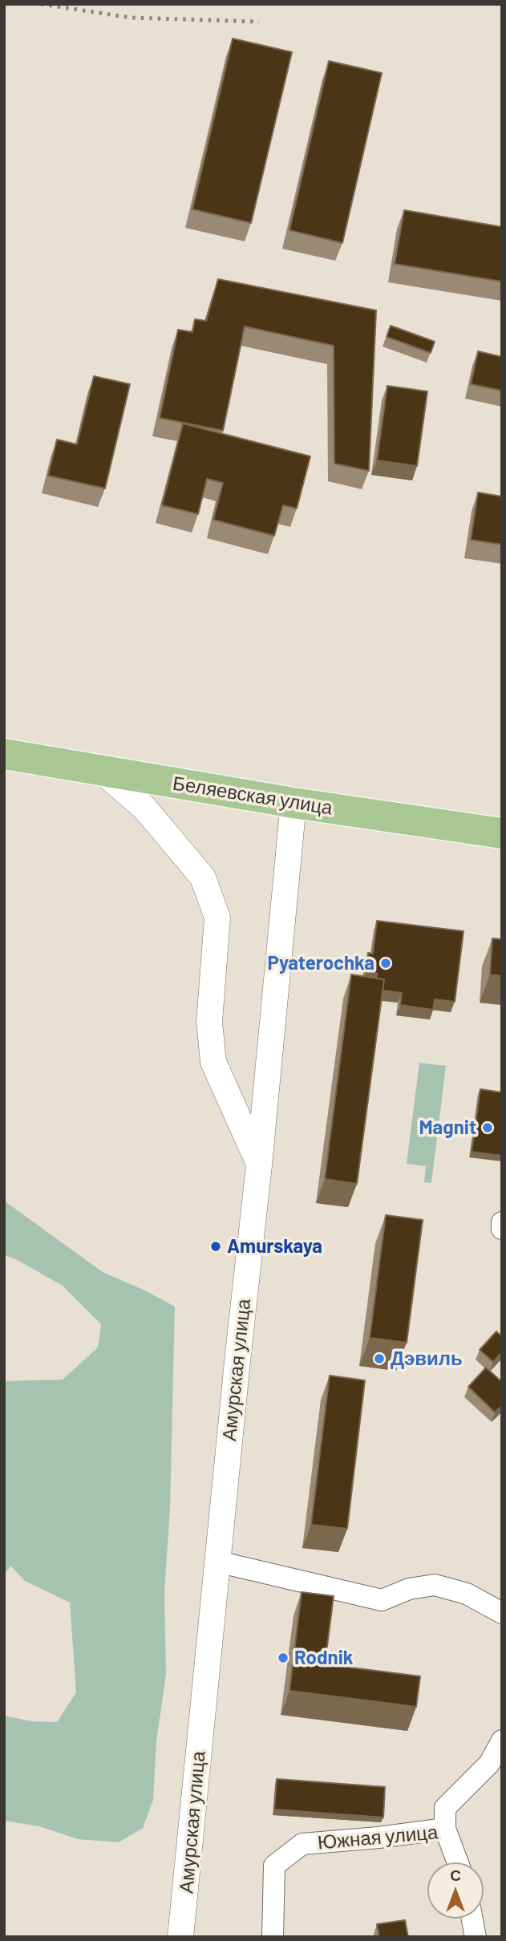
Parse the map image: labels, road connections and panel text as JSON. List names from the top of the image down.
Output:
{
  "streets": {
    "main road": ["Беляевская улица"],
    "street": ["Амурская улица", "Южная улица"]
  },
  "crossings": [
    ["Беляевская улица", "Амурская улица"]
  ],
  "places": [
    "Pyaterochka",
    "Magnit",
    "Amurskaya",
    "Дэвиль",
    "Rodnik"
  ],
  "north": "top"
}
